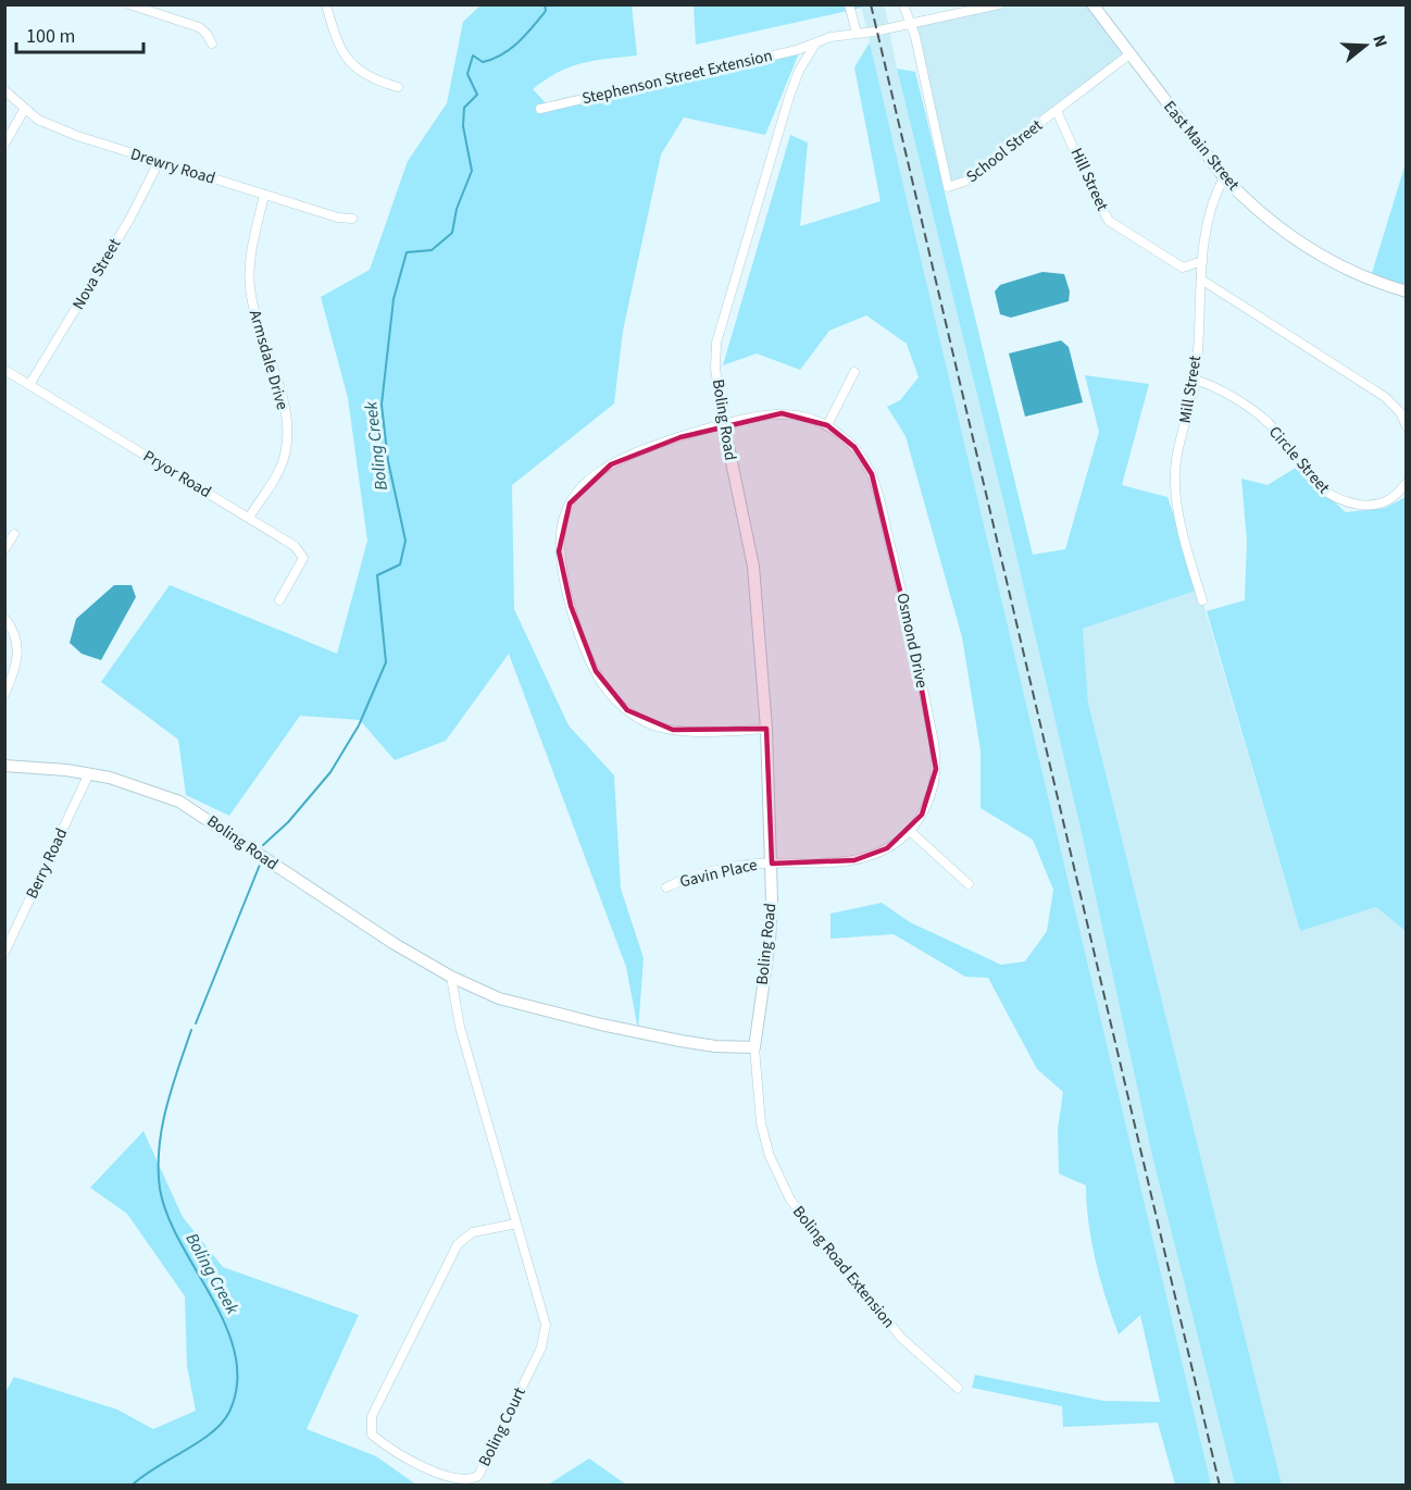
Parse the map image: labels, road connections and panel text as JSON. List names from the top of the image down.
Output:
{
  "streets": {
    "street": [
      "Stephenson Street Extension",
      "East Main Street",
      "School Street",
      "Drewry Road",
      "Hill Street",
      "Nova Street",
      "Armsdale Drive",
      "Mill Street",
      "Boling Road",
      "Circle Street",
      "Pryor Road",
      "Osmond Drive",
      "Berry Road",
      "Gavin Place",
      "Boling Road Extension",
      "Boling Court"
    ]
  },
  "crossings": [
    ["Stephenson Street Extension", "School Street"],
    ["Stephenson Street Extension", "Boling Road"],
    ["East Main Street", "School Street"],
    ["East Main Street", "Mill Street"],
    ["School Street", "Hill Street"],
    ["Drewry Road", "Nova Street"],
    ["Drewry Road", "Armsdale Drive"],
    ["Hill Street", "Mill Street"],
    ["Nova Street", "Pryor Road"],
    ["Armsdale Drive", "Pryor Road"],
    ["Mill Street", "Circle Street"],
    ["Boling Road", "Osmond Drive"],
    ["Boling Road", "Berry Road"],
    ["Boling Road", "Gavin Place"],
    ["Boling Road", "Boling Road Extension"],
    ["Boling Road", "Boling Court"],
    ["Osmond Drive", "Gavin Place"]
  ],
  "water": ["Boling Creek"],
  "scale_bar": "100 m",
  "north": "right"
}
